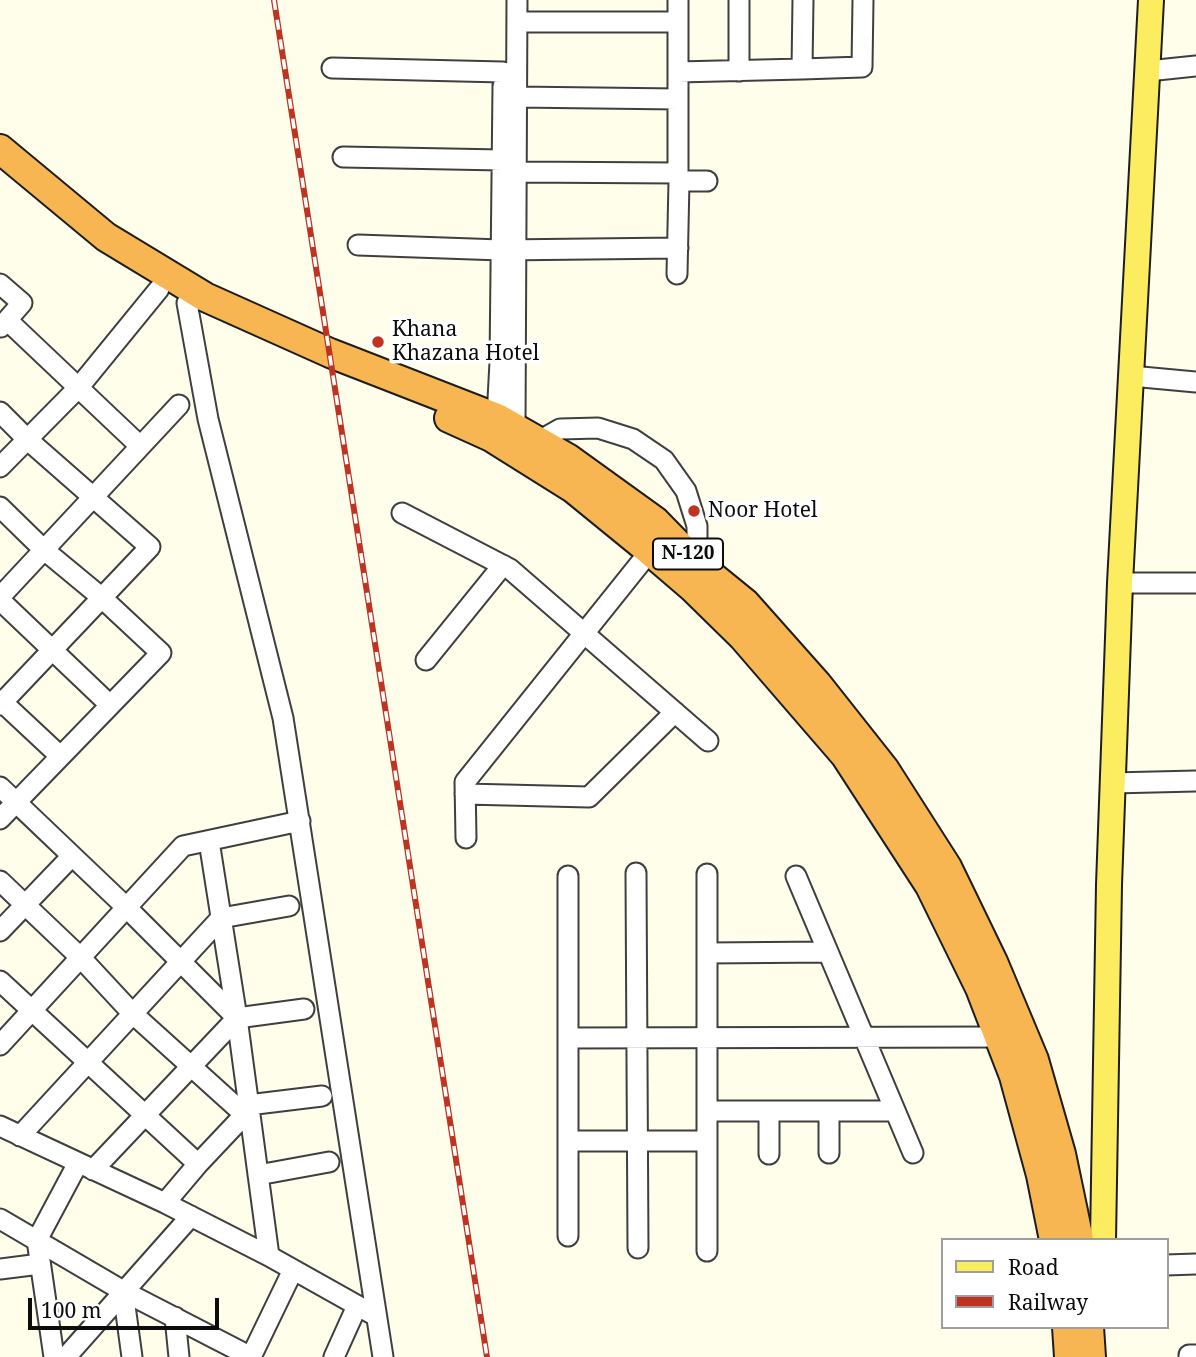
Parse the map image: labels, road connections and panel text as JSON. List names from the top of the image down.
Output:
{
  "streets": {
    "highway": ["N-120"]
  },
  "places": ["Khana Khazana Hotel", "Noor Hotel"],
  "legend": ["Road", "Railway"],
  "scale_bar": "100 m"
}
